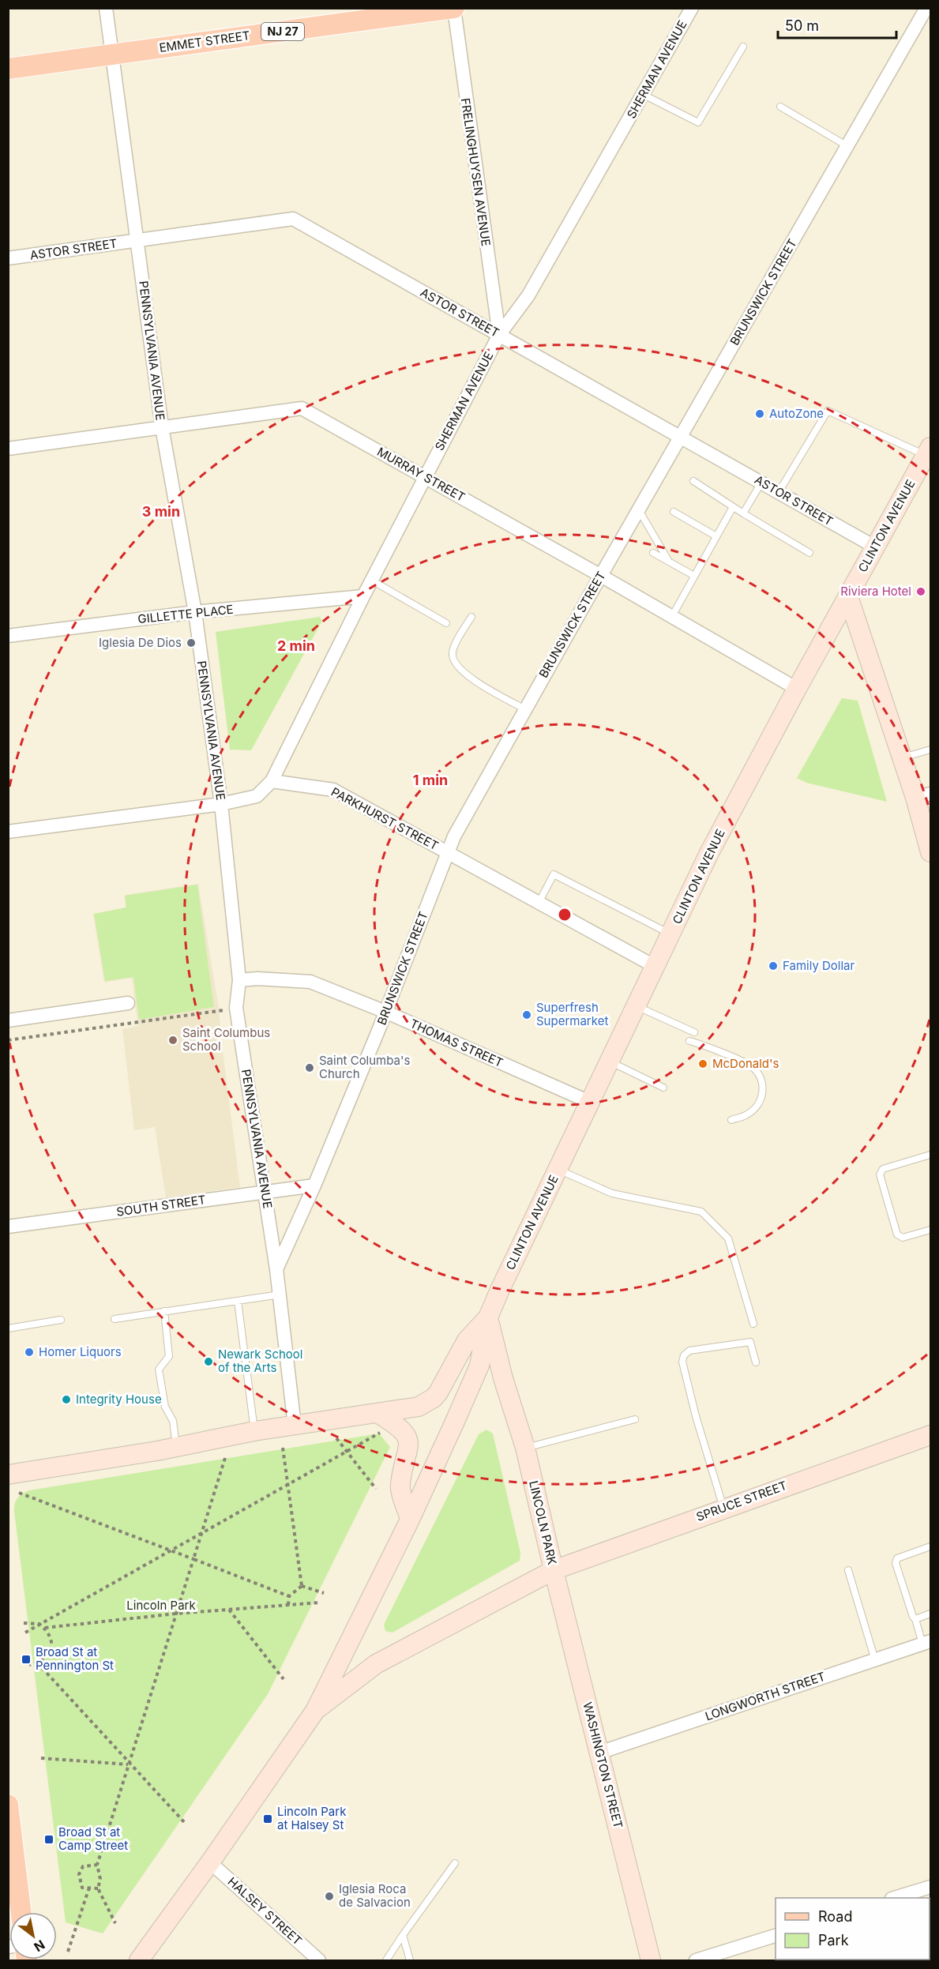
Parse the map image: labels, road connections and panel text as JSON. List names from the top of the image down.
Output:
{
  "streets": {
    "main road": [
      "NJ 27",
      "EMMET STREET",
      "CLINTON AVENUE",
      "SPRUCE STREET",
      "LINCOLN PARK",
      "WASHINGTON STREET"
    ],
    "street": [
      "SHERMAN AVENUE",
      "FRELINGHUYSEN AVENUE",
      "ASTOR STREET",
      "BRUNSWICK STREET",
      "PENNSYLVANIA AVENUE",
      "MURRAY STREET",
      "GILLETTE PLACE",
      "PARKHURST STREET",
      "THOMAS STREET",
      "SOUTH STREET",
      "LONGWORTH STREET",
      "HALSEY STREET"
    ]
  },
  "crossings": [
    ["EMMET STREET", "FRELINGHUYSEN AVENUE"],
    ["EMMET STREET", "PENNSYLVANIA AVENUE"],
    ["SHERMAN AVENUE", "FRELINGHUYSEN AVENUE"],
    ["SHERMAN AVENUE", "ASTOR STREET"],
    ["SHERMAN AVENUE", "MURRAY STREET"],
    ["SHERMAN AVENUE", "GILLETTE PLACE"],
    ["SHERMAN AVENUE", "PARKHURST STREET"],
    ["FRELINGHUYSEN AVENUE", "ASTOR STREET"],
    ["ASTOR STREET", "BRUNSWICK STREET"],
    ["ASTOR STREET", "PENNSYLVANIA AVENUE"],
    ["ASTOR STREET", "CLINTON AVENUE"],
    ["BRUNSWICK STREET", "PENNSYLVANIA AVENUE"],
    ["BRUNSWICK STREET", "MURRAY STREET"],
    ["BRUNSWICK STREET", "PARKHURST STREET"],
    ["BRUNSWICK STREET", "THOMAS STREET"],
    ["BRUNSWICK STREET", "SOUTH STREET"],
    ["PENNSYLVANIA AVENUE", "MURRAY STREET"],
    ["PENNSYLVANIA AVENUE", "GILLETTE PLACE"],
    ["PENNSYLVANIA AVENUE", "THOMAS STREET"],
    ["PENNSYLVANIA AVENUE", "SOUTH STREET"],
    ["MURRAY STREET", "CLINTON AVENUE"],
    ["CLINTON AVENUE", "PARKHURST STREET"],
    ["CLINTON AVENUE", "THOMAS STREET"],
    ["CLINTON AVENUE", "LINCOLN PARK"],
    ["SPRUCE STREET", "LINCOLN PARK"],
    ["SPRUCE STREET", "WASHINGTON STREET"],
    ["LINCOLN PARK", "WASHINGTON STREET"],
    ["LINCOLN PARK", "HALSEY STREET"],
    ["LONGWORTH STREET", "WASHINGTON STREET"]
  ],
  "parks": ["Lincoln Park"],
  "places": {
    "other": [
      "AutoZone",
      "Riviera Hotel",
      "Iglesia De Dios",
      "Family Dollar",
      "Superfresh Supermarket",
      "Saint Columbus School",
      "McDonald's",
      "Saint Columba's Church",
      "Homer Liquors",
      "Newark School of the Arts",
      "Integrity House",
      "Iglesia Roca de Salvacion"
    ],
    "transit": ["Broad St at Pennington St", "Lincoln Park at Halsey St", "Broad St at Camp Street"]
  },
  "legend": ["Road", "Park"],
  "scale_bar": "50 m",
  "north": "bottom right",
  "rings": ["3 min", "2 min", "1 min"]
}
